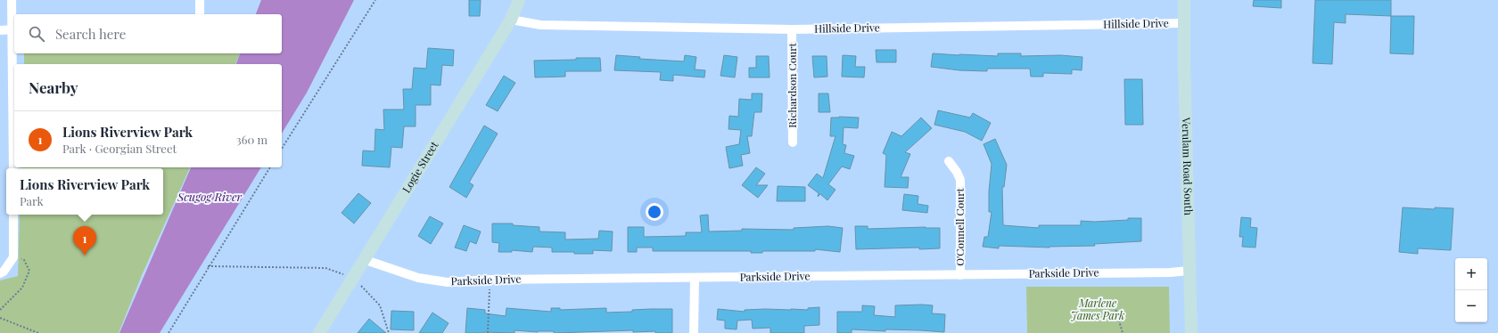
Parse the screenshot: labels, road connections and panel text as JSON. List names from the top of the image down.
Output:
{
  "streets": {
    "street": [
      "Hillside Drive",
      "Richardson Court",
      "Verulam Road South",
      "Logie Street",
      "O'Connell Court",
      "Parkside Drive"
    ]
  },
  "crossings": [
    ["Hillside Drive", "Richardson Court"],
    ["Hillside Drive", "Verulam Road South"],
    ["Hillside Drive", "Logie Street"],
    ["Verulam Road South", "Parkside Drive"],
    ["Logie Street", "Parkside Drive"],
    ["O'Connell Court", "Parkside Drive"]
  ],
  "water": ["Scugog River"],
  "parks": ["Marlene James Park"],
  "page": {
    "search": "Search here",
    "heading": "Nearby",
    "list": [
      {
        "mark": "1",
        "name": "Lions Riverview Park",
        "note": "Park · Georgian Street",
        "value": "360 m"
      }
    ],
    "popup": ["Lions Riverview Park", "Park"],
    "pins": "1",
    "map_buttons": ["+", "−"]
  }
}
